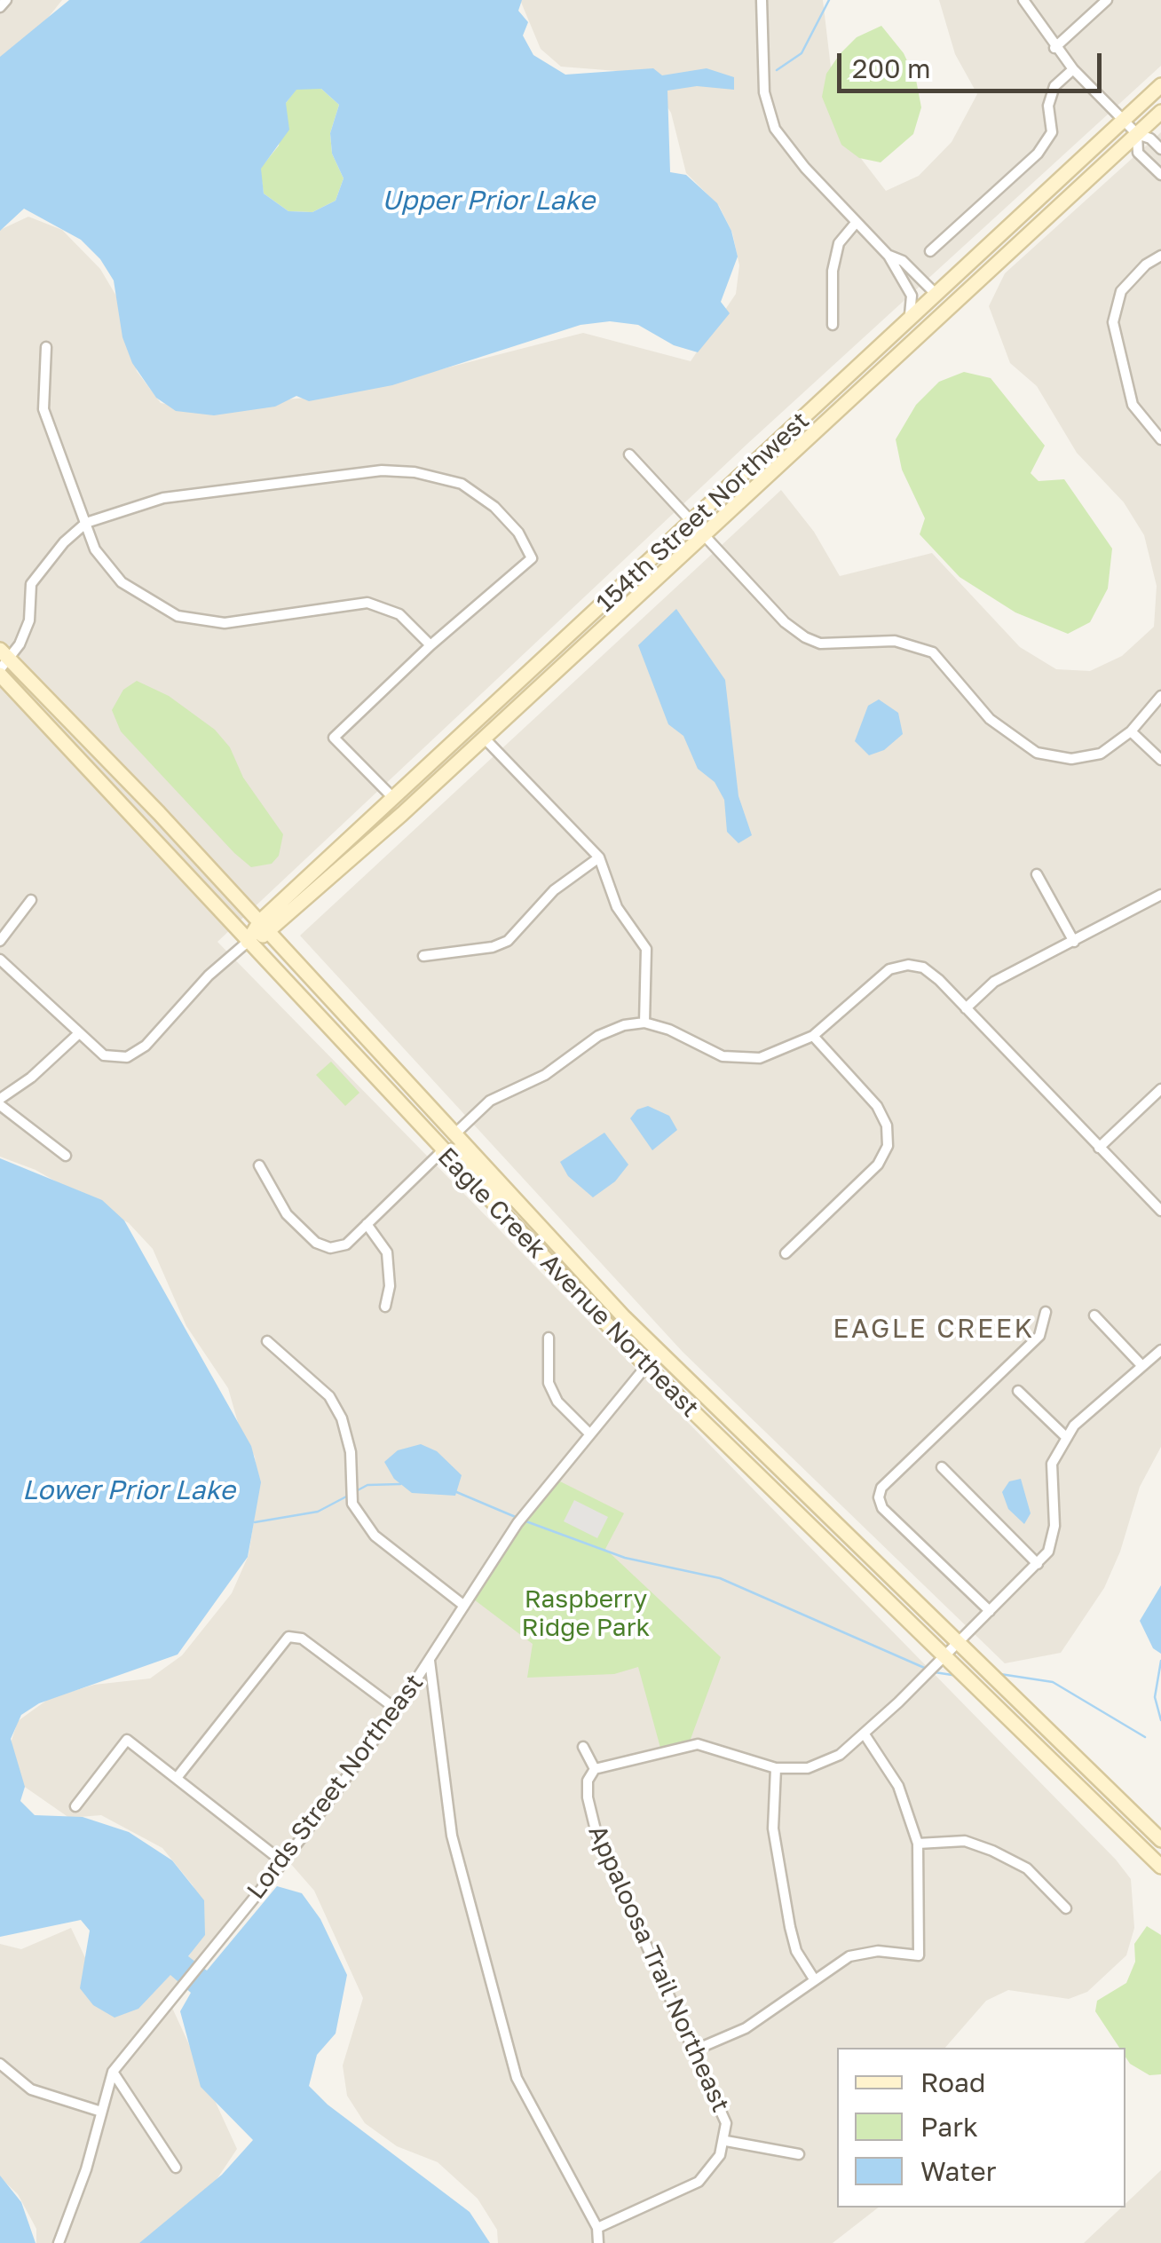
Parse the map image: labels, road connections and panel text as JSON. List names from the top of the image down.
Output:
{
  "streets": {
    "main road": ["154th Street Northwest", "Eagle Creek Avenue Northeast"],
    "street": ["Lords Street Northeast", "Appaloosa Trail Northeast"]
  },
  "crossings": [
    ["154th Street Northwest", "Eagle Creek Avenue Northeast"],
    ["Eagle Creek Avenue Northeast", "Lords Street Northeast"]
  ],
  "districts": ["EAGLE CREEK"],
  "water": ["Upper Prior Lake", "Lower Prior Lake"],
  "parks": ["Raspberry Ridge Park"],
  "legend": ["Road", "Park", "Water"],
  "scale_bar": "200 m"
}
